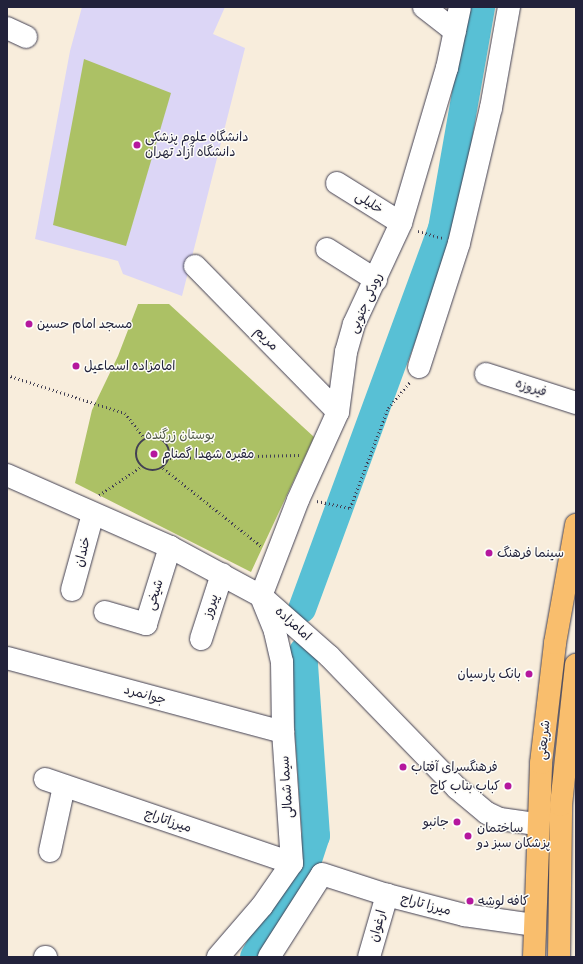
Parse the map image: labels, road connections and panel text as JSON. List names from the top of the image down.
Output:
{
  "streets": {
    "main road": ["شریعتی"],
    "street": [
      "خلیلی",
      "رودکی جنوبی",
      "مریم",
      "فیروزه",
      "خندان",
      "شیخی",
      "پیروز",
      "امامزاده",
      "جوانمرد",
      "سیما شمالی",
      "میرزاتاراج",
      "میرزا تاراج",
      "ارغوان"
    ]
  },
  "crossings": [
    ["خلیلی", "رودکی جنوبی"],
    ["رودکی جنوبی", "مریم"],
    ["رودکی جنوبی", "امامزاده"],
    ["رودکی جنوبی", "سیما شمالی"],
    ["خندان", "امامزاده"],
    ["شیخی", "امامزاده"],
    ["پیروز", "امامزاده"],
    ["امامزاده", "شریعتی"],
    ["امامزاده", "سیما شمالی"],
    ["جوانمرد", "سیما شمالی"],
    ["شریعتی", "میرزا تاراج"],
    ["سیما شمالی", "میرزاتاراج"],
    ["میرزا تاراج", "ارغوان"]
  ],
  "parks": ["بوستان زرگنده"],
  "places": [
    "دانشگاه علوم پزشکی دانشگاه آزاد تهران",
    "مسجد امام حسین",
    "امامزاده اسماعیل",
    "مقبره شهدا گمنام",
    "سینما فرهنگ",
    "بانک پارسیان",
    "فرهنگسرای آفتاب",
    "کباب بناب کاج",
    "جانبو",
    "ساختمان پزشکان سبز دو",
    "کافه لوشه"
  ]
}
